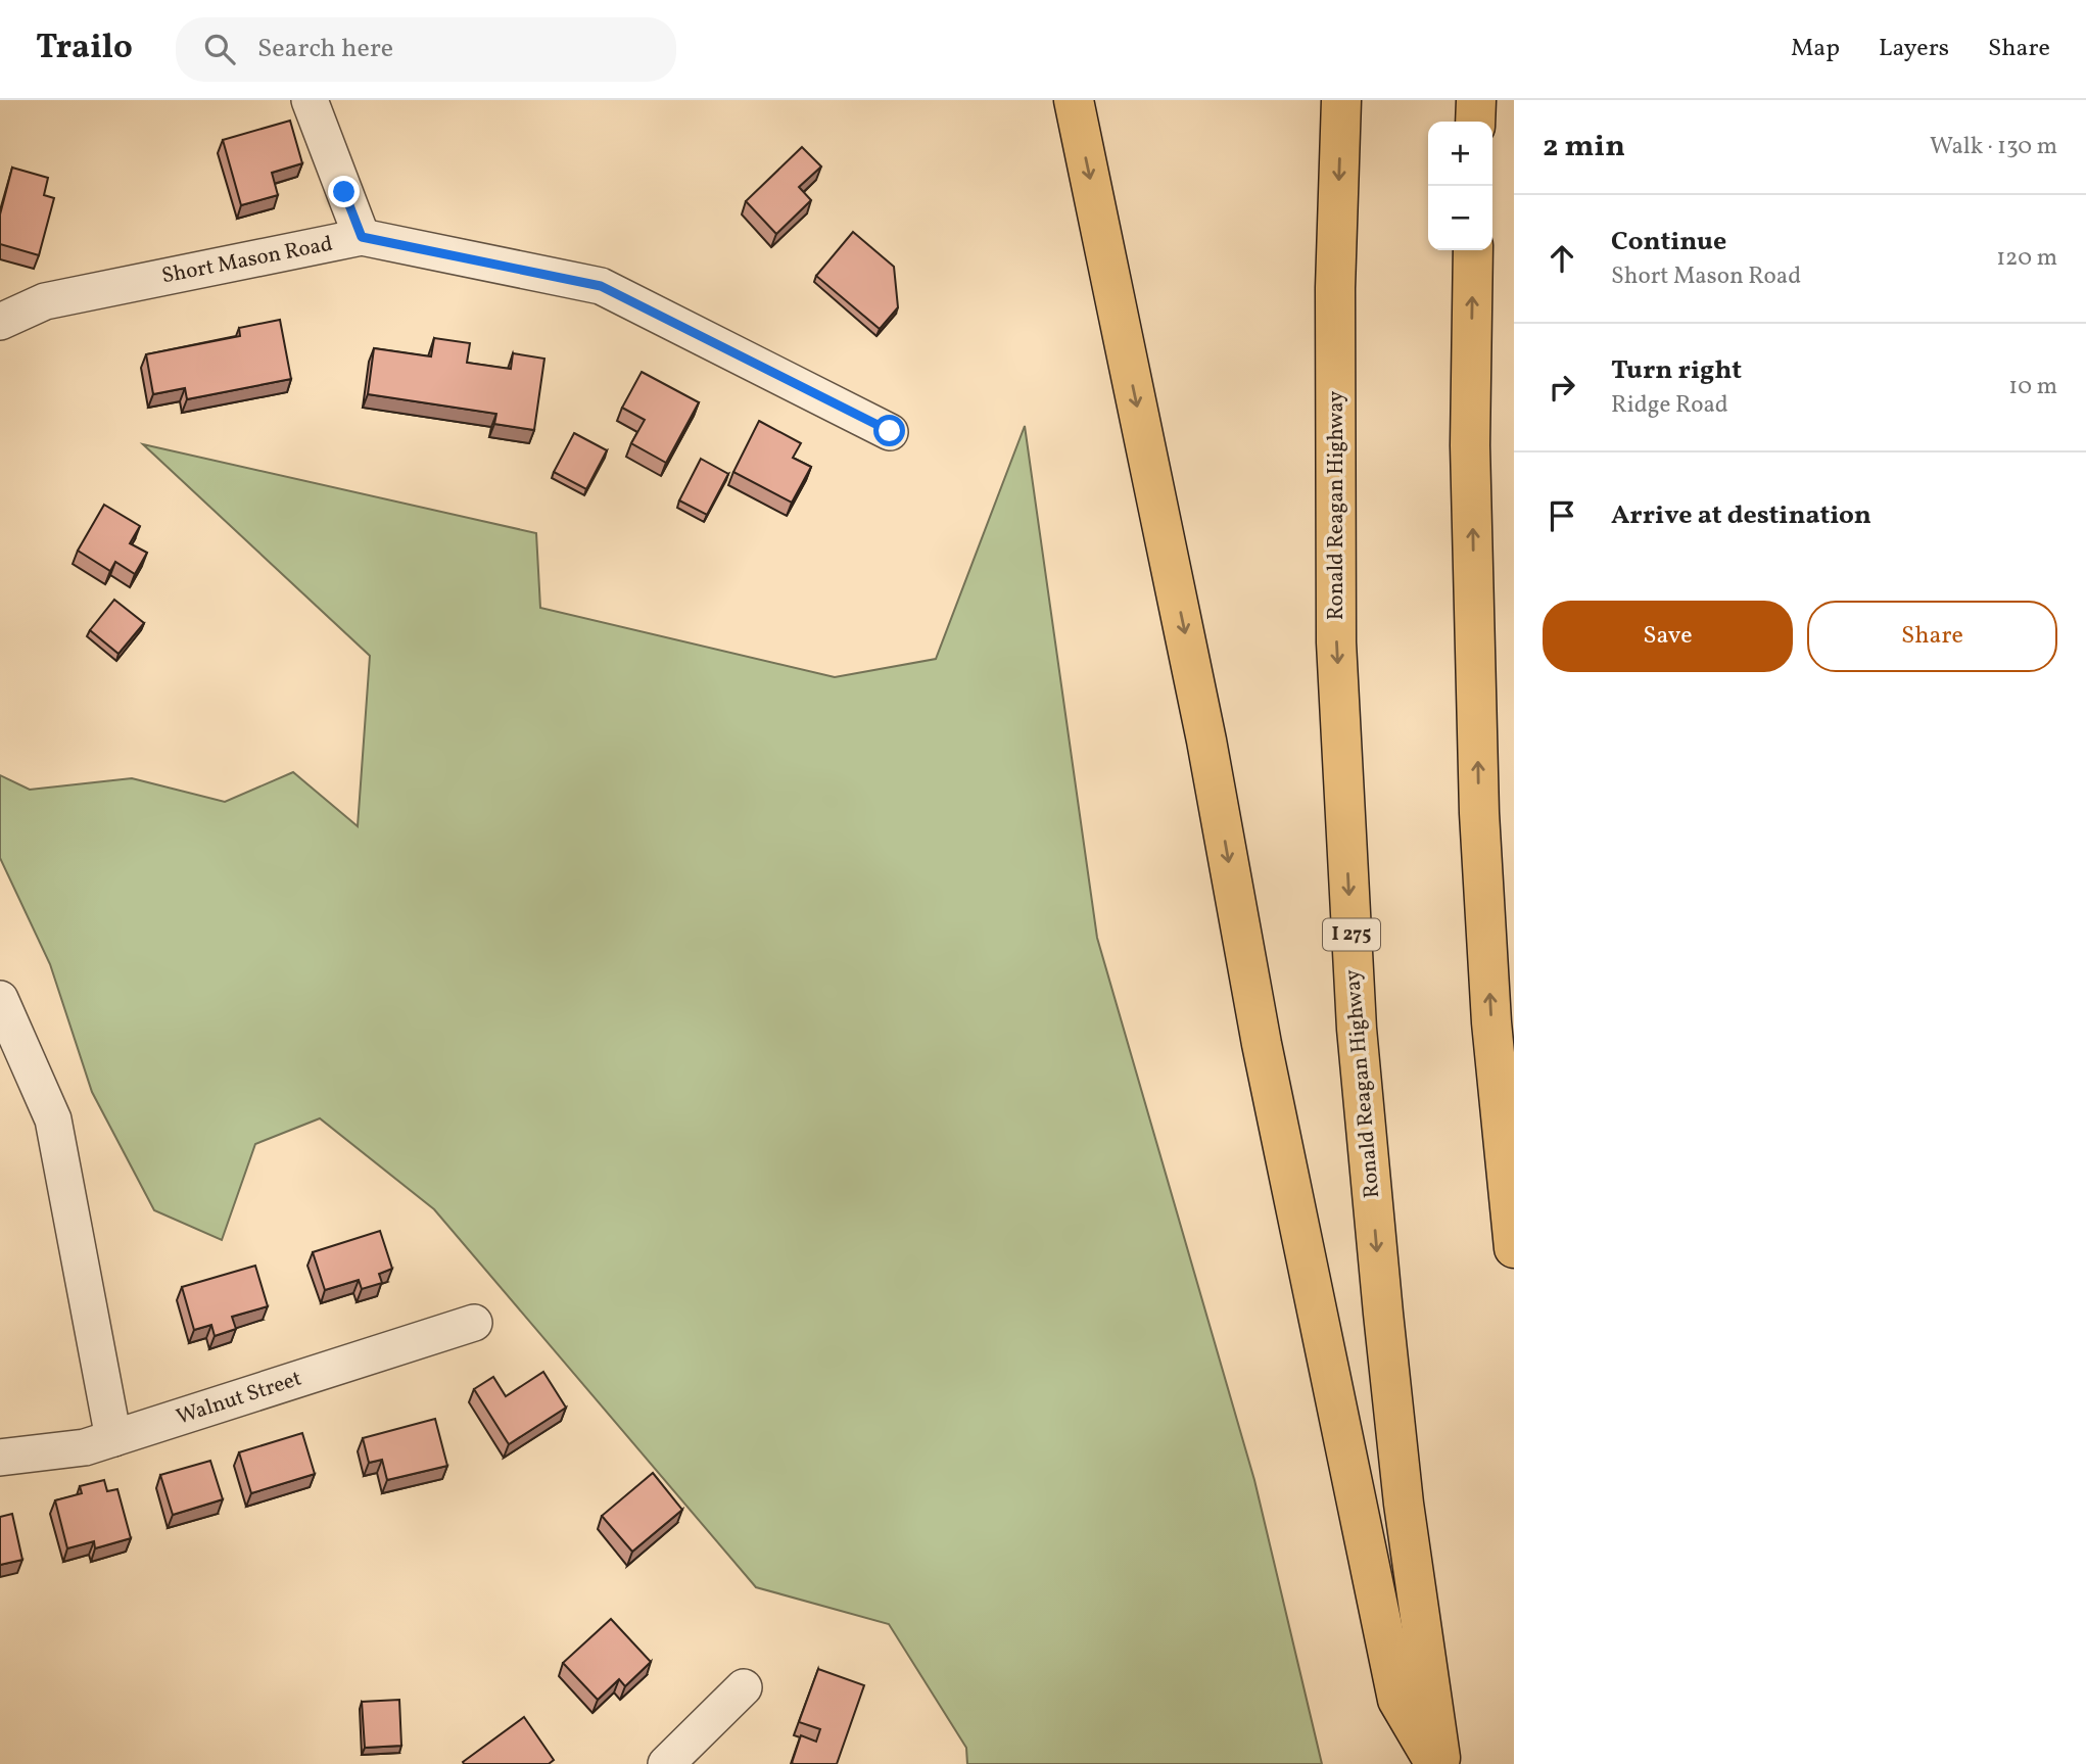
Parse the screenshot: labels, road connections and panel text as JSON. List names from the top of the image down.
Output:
{
  "streets": {
    "highway": ["Ronald Reagan Highway", "I 275"],
    "street": ["Short Mason Road", "Walnut Street"]
  },
  "page": {
    "header": "Trailo",
    "search": "Search here",
    "nav": ["Map", "Layers", "Share"],
    "heading": ["2 min", "Walk · 130 m"],
    "map_buttons": ["+", "−"],
    "list": [
      ["Continue", "Short Mason Road", "120 m"],
      ["Turn right", "Ridge Road", "10 m"],
      "Arrive at destination"
    ],
    "buttons": ["Save", "Share"]
  }
}
